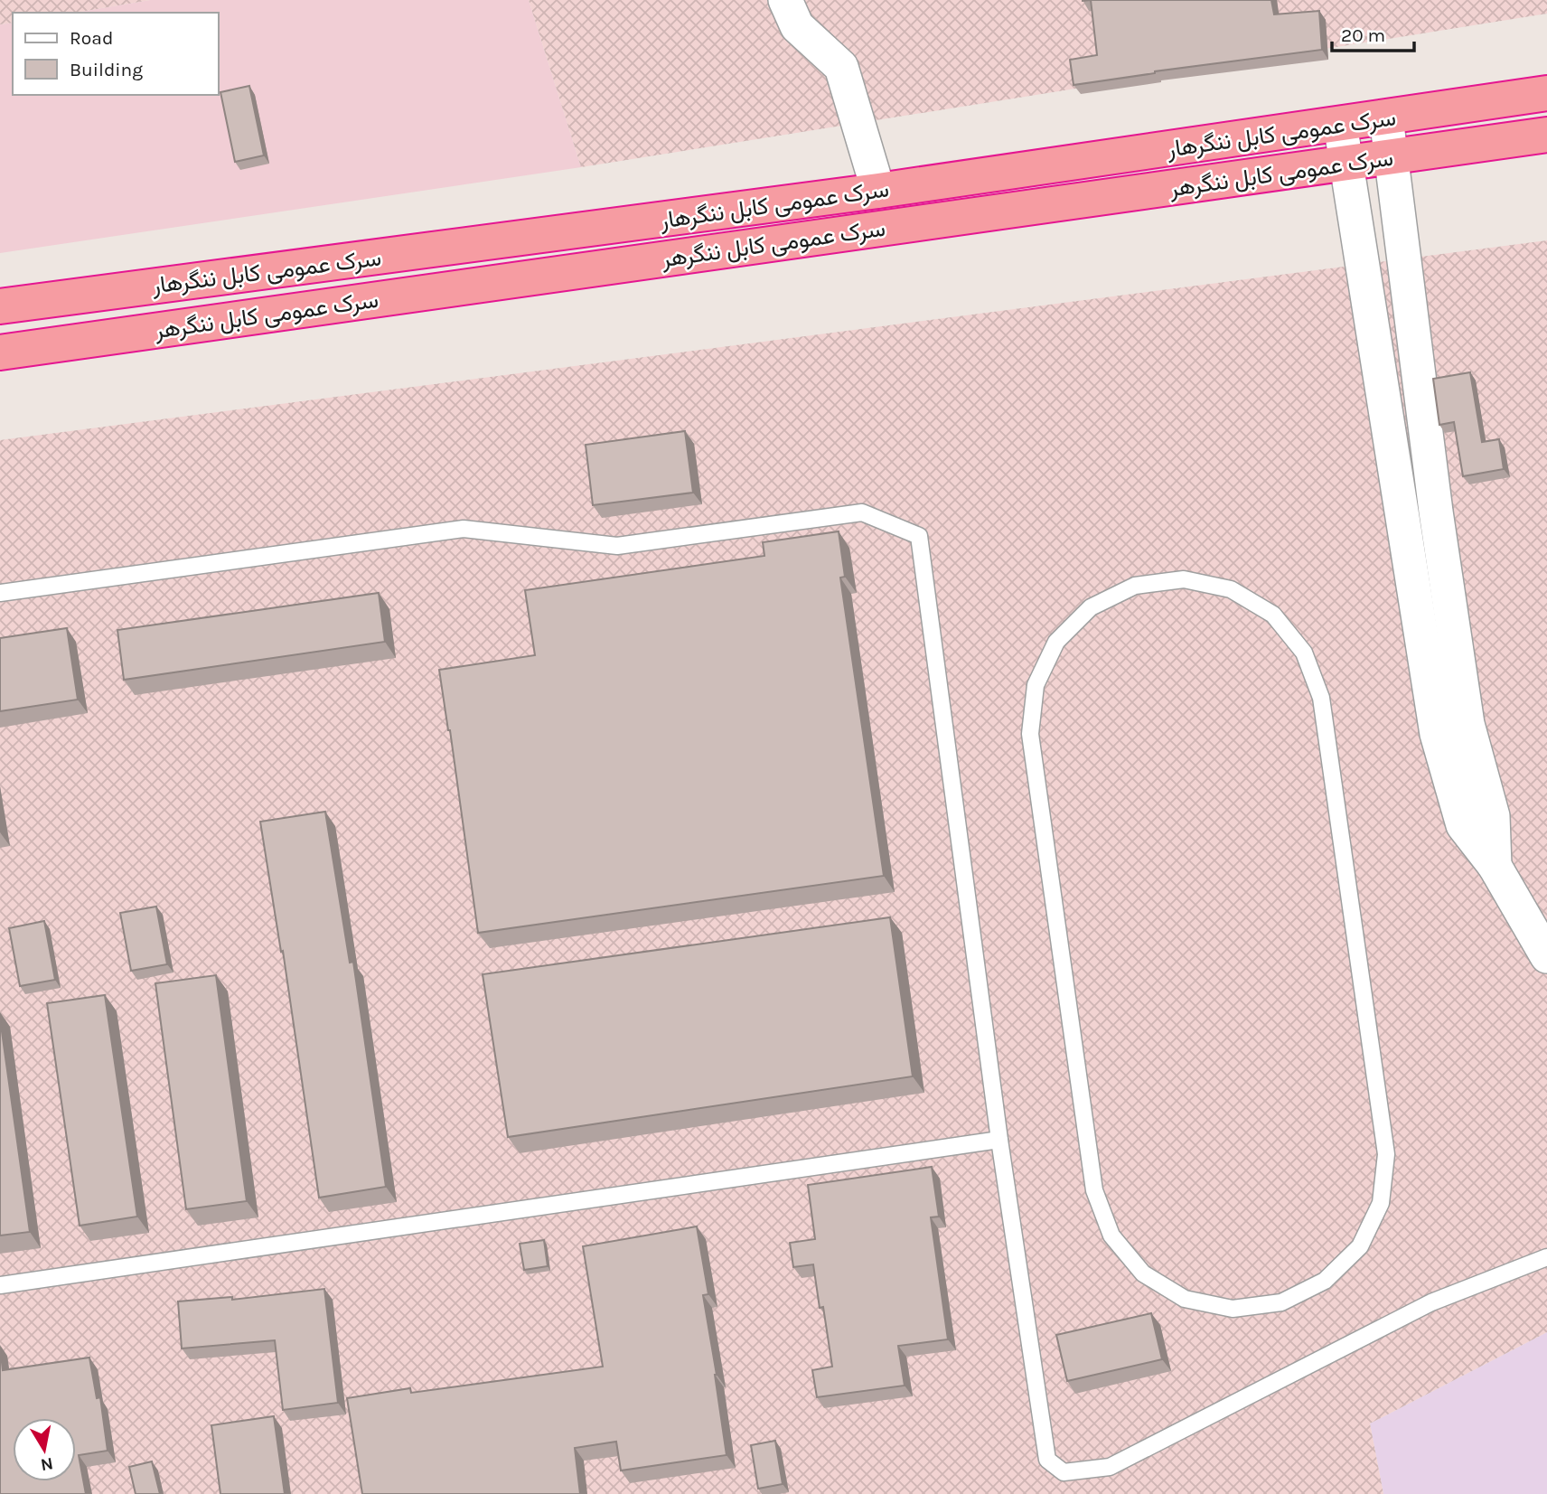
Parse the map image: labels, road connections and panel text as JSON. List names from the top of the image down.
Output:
{
  "streets": {
    "highway": ["سرک عمومی کابل ننگرهار", "سرک عمومی کابل ننگرهر"]
  },
  "legend": ["Road", "Building"],
  "scale_bar": "20 m",
  "north": "bottom"
}
